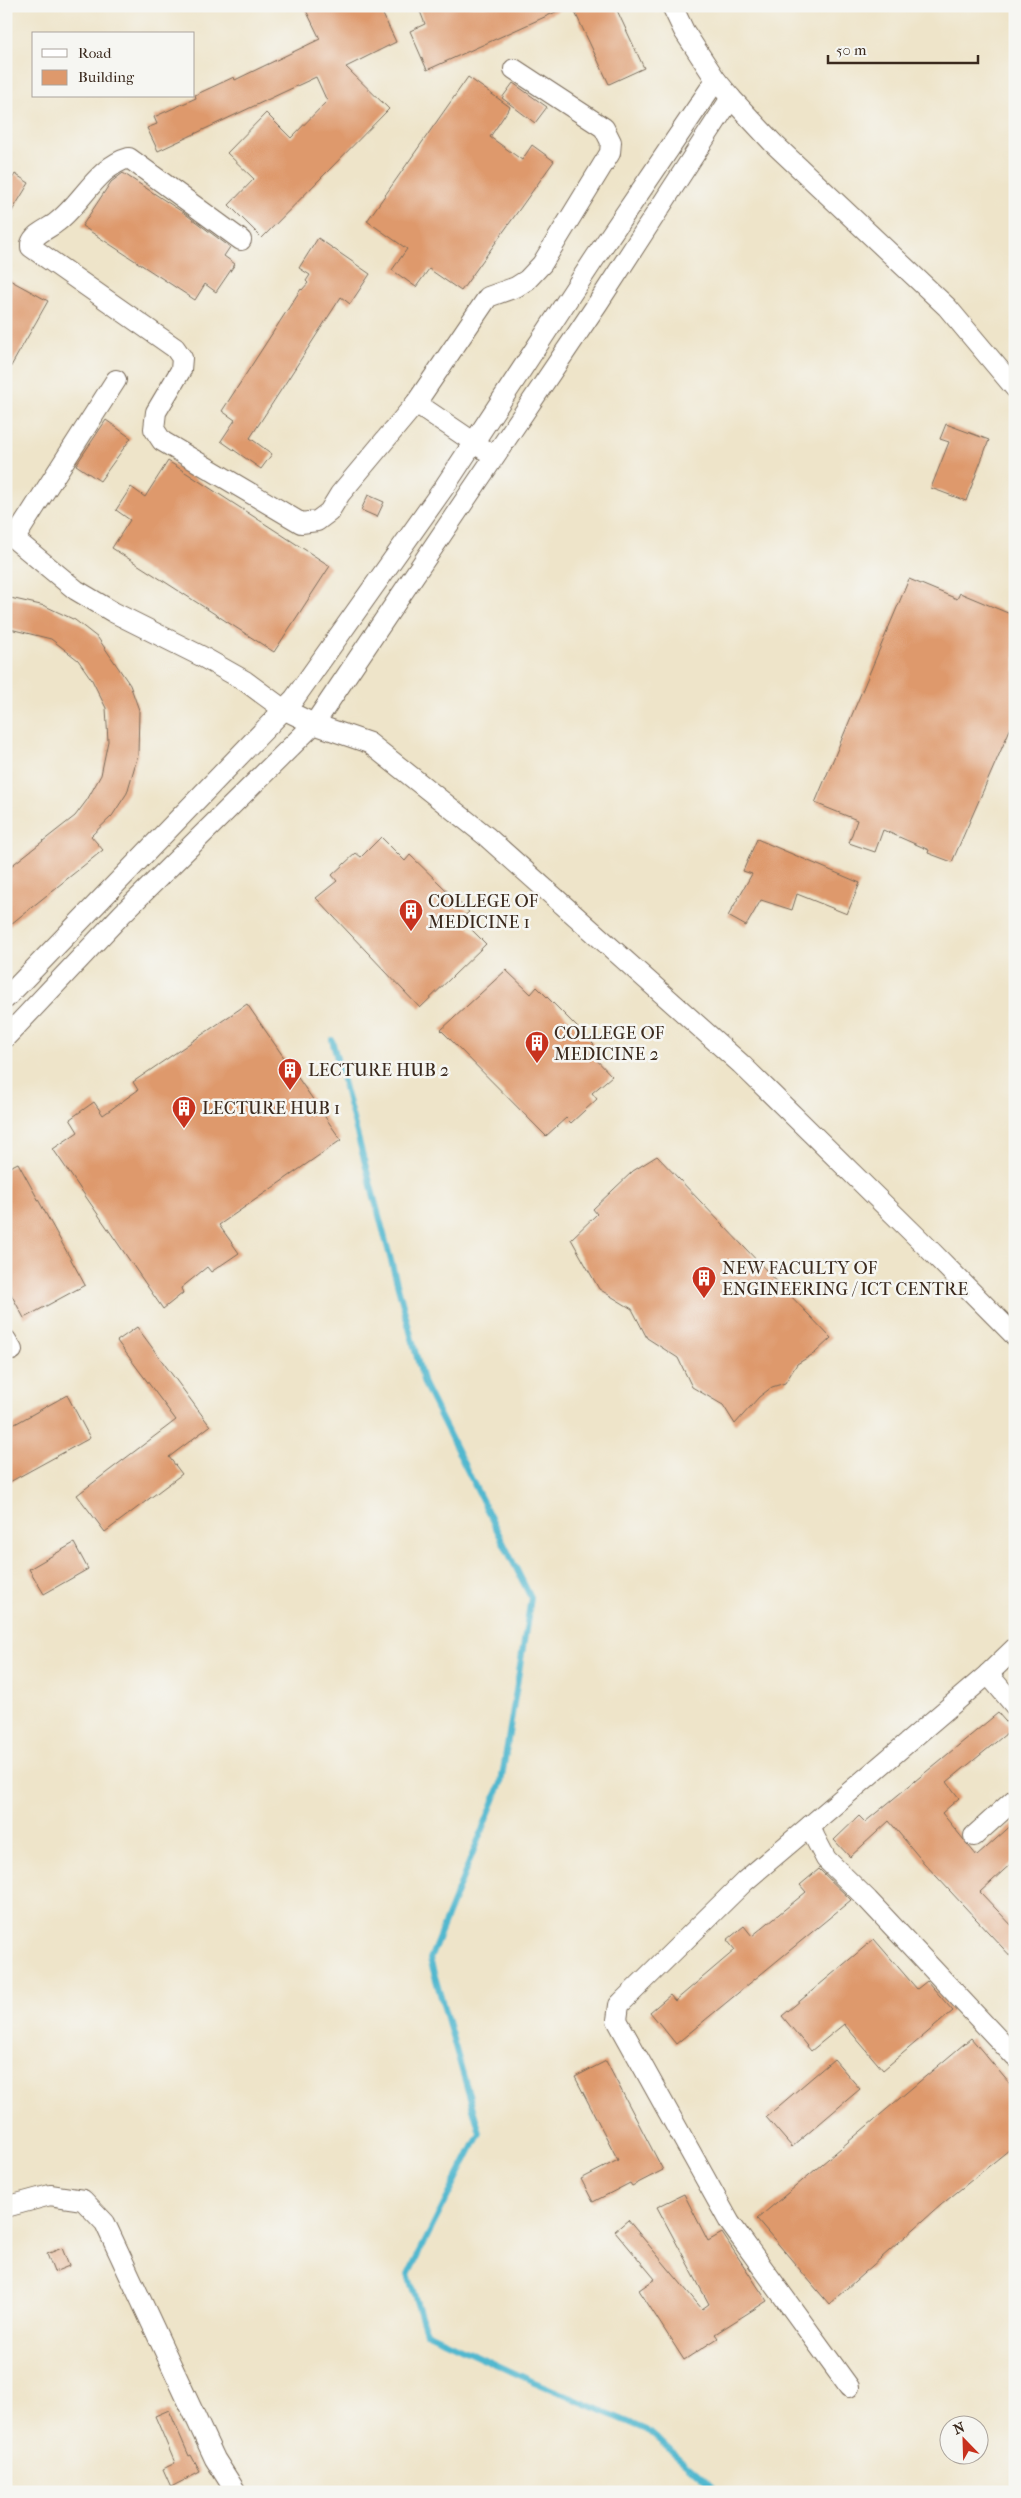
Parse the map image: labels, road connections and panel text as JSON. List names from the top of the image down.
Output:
{
  "places": {
    "building": [
      "COLLEGE OF MEDICINE 1",
      "COLLEGE OF MEDICINE 2",
      "LECTURE HUB 2",
      "LECTURE HUB 1",
      "NEW FACULTY OF ENGINEERING / ICT CENTRE"
    ]
  },
  "legend": ["Road", "Building"],
  "scale_bar": "50 m",
  "north": "top left"
}
